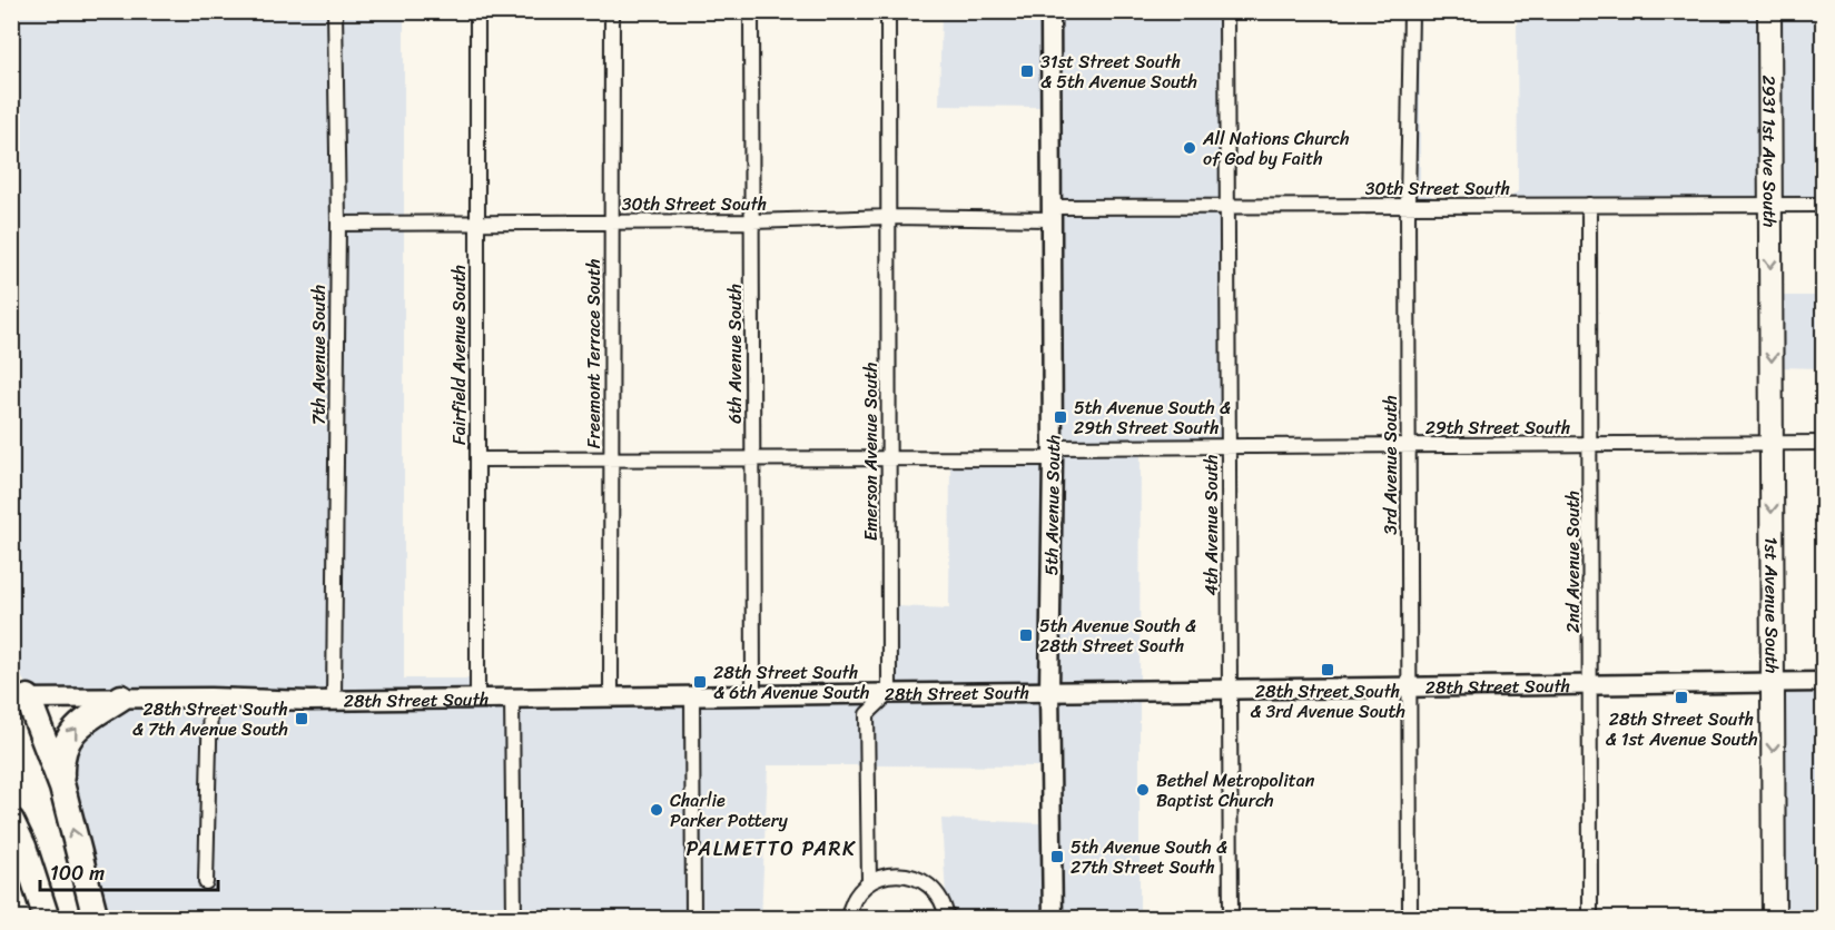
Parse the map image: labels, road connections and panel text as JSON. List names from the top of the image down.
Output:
{
  "streets": {
    "main road": ["2931 1st Ave South", "1st Avenue South"],
    "street": [
      "30th Street South",
      "Freemont Terrace South",
      "6th Avenue South",
      "7th Avenue South",
      "Fairfield Avenue South",
      "29th Street South",
      "Emerson Avenue South",
      "3rd Avenue South",
      "5th Avenue South",
      "4th Avenue South",
      "2nd Avenue South",
      "28th Street South"
    ]
  },
  "crossings": [
    ["2931 1st Ave South", "30th Street South"],
    ["2931 1st Ave South", "1st Avenue South"],
    ["30th Street South", "Freemont Terrace South"],
    ["30th Street South", "6th Avenue South"],
    ["30th Street South", "7th Avenue South"],
    ["30th Street South", "Fairfield Avenue South"],
    ["30th Street South", "Emerson Avenue South"],
    ["30th Street South", "3rd Avenue South"],
    ["30th Street South", "5th Avenue South"],
    ["30th Street South", "4th Avenue South"],
    ["30th Street South", "2nd Avenue South"],
    ["Freemont Terrace South", "29th Street South"],
    ["Freemont Terrace South", "28th Street South"],
    ["6th Avenue South", "29th Street South"],
    ["6th Avenue South", "28th Street South"],
    ["7th Avenue South", "28th Street South"],
    ["Fairfield Avenue South", "29th Street South"],
    ["Fairfield Avenue South", "28th Street South"],
    ["29th Street South", "Emerson Avenue South"],
    ["29th Street South", "3rd Avenue South"],
    ["29th Street South", "5th Avenue South"],
    ["29th Street South", "4th Avenue South"],
    ["29th Street South", "2nd Avenue South"],
    ["29th Street South", "1st Avenue South"],
    ["Emerson Avenue South", "28th Street South"],
    ["3rd Avenue South", "28th Street South"],
    ["5th Avenue South", "28th Street South"],
    ["4th Avenue South", "28th Street South"],
    ["2nd Avenue South", "28th Street South"],
    ["1st Avenue South", "28th Street South"]
  ],
  "one_way": ["1st Avenue South"],
  "districts": ["PALMETTO PARK"],
  "places": {
    "transit": [
      "31st Street South & 5th Avenue South",
      "5th Avenue South & 29th Street South",
      "5th Avenue South & 28th Street South",
      "28th Street South & 3rd Avenue South",
      "28th Street South & 6th Avenue South",
      "28th Street South & 1st Avenue South",
      "28th Street South & 7th Avenue South",
      "5th Avenue South & 27th Street South"
    ],
    "other": ["All Nations Church of God by Faith", "Bethel Metropolitan Baptist Church", "Charlie Parker Pottery"]
  },
  "scale_bar": "100 m"
}
